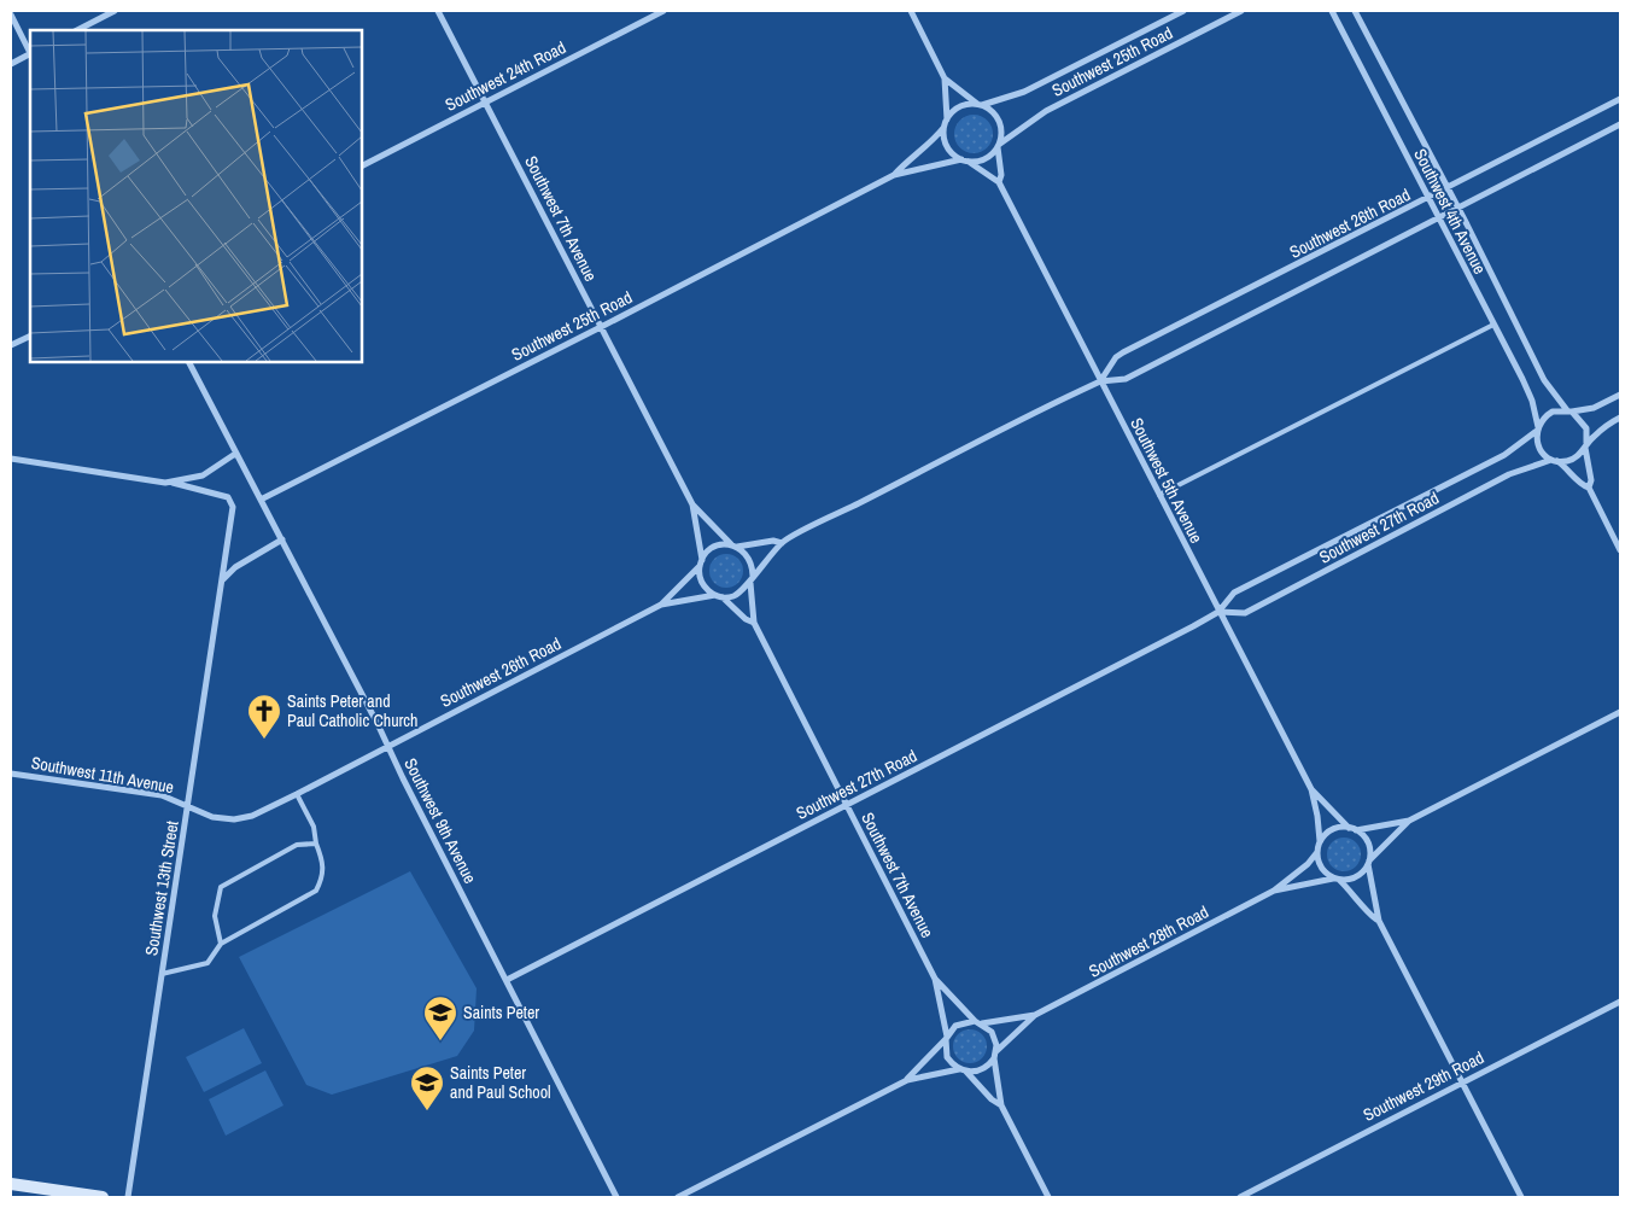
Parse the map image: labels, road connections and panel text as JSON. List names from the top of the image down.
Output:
{
  "streets": {
    "street": [
      "Southwest 25th Road",
      "Southwest 24th Road",
      "Southwest 4th Avenue",
      "Southwest 7th Avenue",
      "Southwest 26th Road",
      "Southwest 5th Avenue",
      "Southwest 27th Road",
      "Southwest 11th Avenue",
      "Southwest 9th Avenue",
      "Southwest 13th Street",
      "Southwest 28th Road",
      "Southwest 29th Road"
    ]
  },
  "crossings": [
    ["Southwest 25th Road", "Southwest 7th Avenue"],
    ["Southwest 25th Road", "Southwest 5th Avenue"],
    ["Southwest 25th Road", "Southwest 9th Avenue"],
    ["Southwest 24th Road", "Southwest 7th Avenue"],
    ["Southwest 4th Avenue", "Southwest 26th Road"],
    ["Southwest 4th Avenue", "Southwest 27th Road"],
    ["Southwest 7th Avenue", "Southwest 26th Road"],
    ["Southwest 7th Avenue", "Southwest 27th Road"],
    ["Southwest 7th Avenue", "Southwest 28th Road"],
    ["Southwest 26th Road", "Southwest 5th Avenue"],
    ["Southwest 26th Road", "Southwest 11th Avenue"],
    ["Southwest 26th Road", "Southwest 9th Avenue"],
    ["Southwest 26th Road", "Southwest 13th Street"],
    ["Southwest 5th Avenue", "Southwest 27th Road"],
    ["Southwest 5th Avenue", "Southwest 28th Road"],
    ["Southwest 27th Road", "Southwest 9th Avenue"],
    ["Southwest 11th Avenue", "Southwest 13th Street"]
  ],
  "places": {
    "church": ["Saints Peter and Paul Catholic Church"],
    "school or university": ["Saints Peter", "Saints Peter and Paul School"]
  }
}
